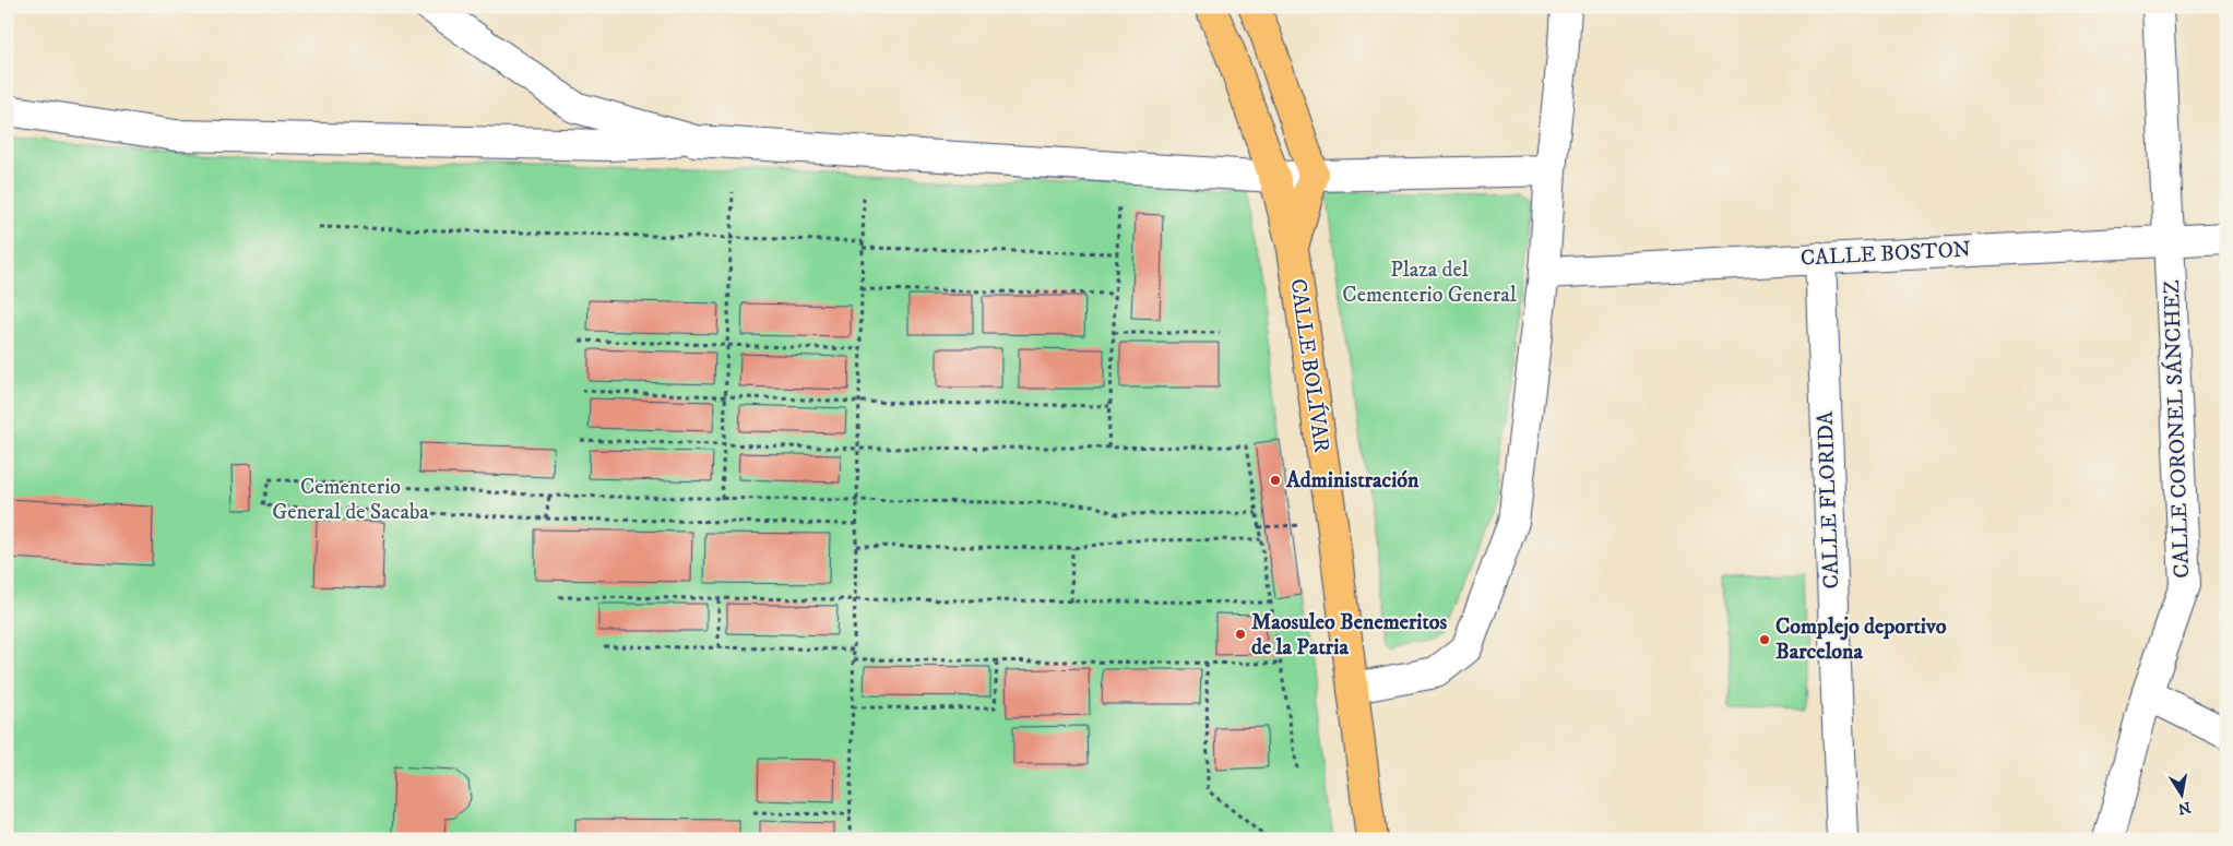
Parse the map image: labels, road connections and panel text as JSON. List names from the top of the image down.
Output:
{
  "streets": {
    "main road": ["CALLE BOLÍVAR"],
    "street": ["CALLE BOSTON", "CALLE CORONEL SÁNCHEZ", "CALLE FLORIDA"]
  },
  "crossings": [
    ["CALLE BOSTON", "CALLE CORONEL SÁNCHEZ"],
    ["CALLE BOSTON", "CALLE FLORIDA"]
  ],
  "parks": ["Plaza del Cementerio General", "Cementerio General de Sacaba"],
  "places": ["Administración", "Maosuleo Benemeritos de la Patria", "Complejo deportivo Barcelona"],
  "north": "bottom"
}
